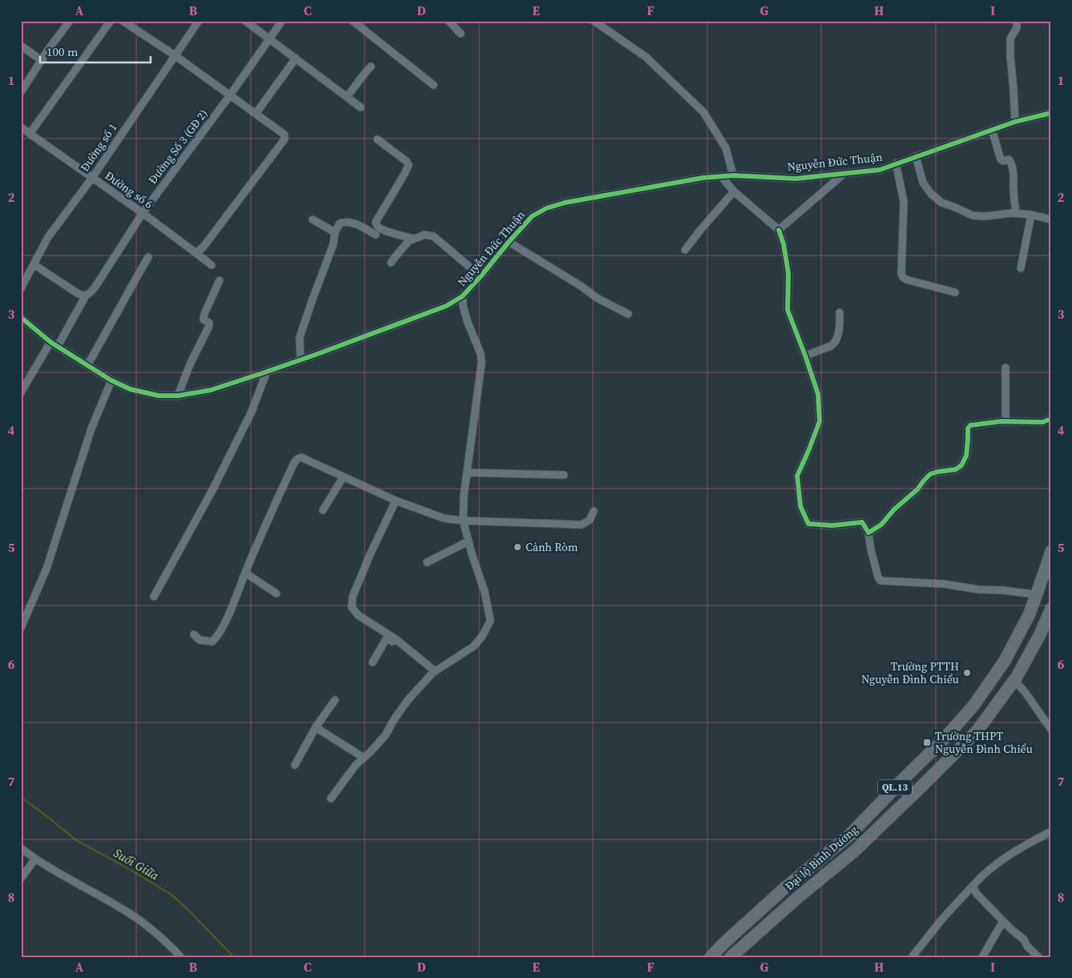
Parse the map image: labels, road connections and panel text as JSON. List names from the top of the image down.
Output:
{
  "streets": {
    "highway": ["QL.13", "Đại lộ Bình Dương"],
    "street": [
      "Đường Số 3 (GĐ 2)",
      "Đường số 1",
      "Nguyễn Đức Thuận",
      "Đường số 6"
    ]
  },
  "crossings": [
    ["Đường Số 3 (GĐ 2)", "Nguyễn Đức Thuận"],
    ["Đường Số 3 (GĐ 2)", "Đường số 6"],
    ["Đường số 1", "Đường số 6"]
  ],
  "water": ["Suối Giữa"],
  "places": {
    "other": ["Cảnh Ròm", "Trường PTTH Nguyễn Đình Chiểu"],
    "transit": ["Trường THPT Nguyễn Đình Chiểu"]
  },
  "scale_bar": "100 m",
  "grid": {
    "columns": [
      "A",
      "B",
      "C",
      "D",
      "E",
      "F",
      "G",
      "H",
      "I"
    ],
    "rows": [
      "1",
      "2",
      "3",
      "4",
      "5",
      "6",
      "7",
      "8"
    ]
  }
}
